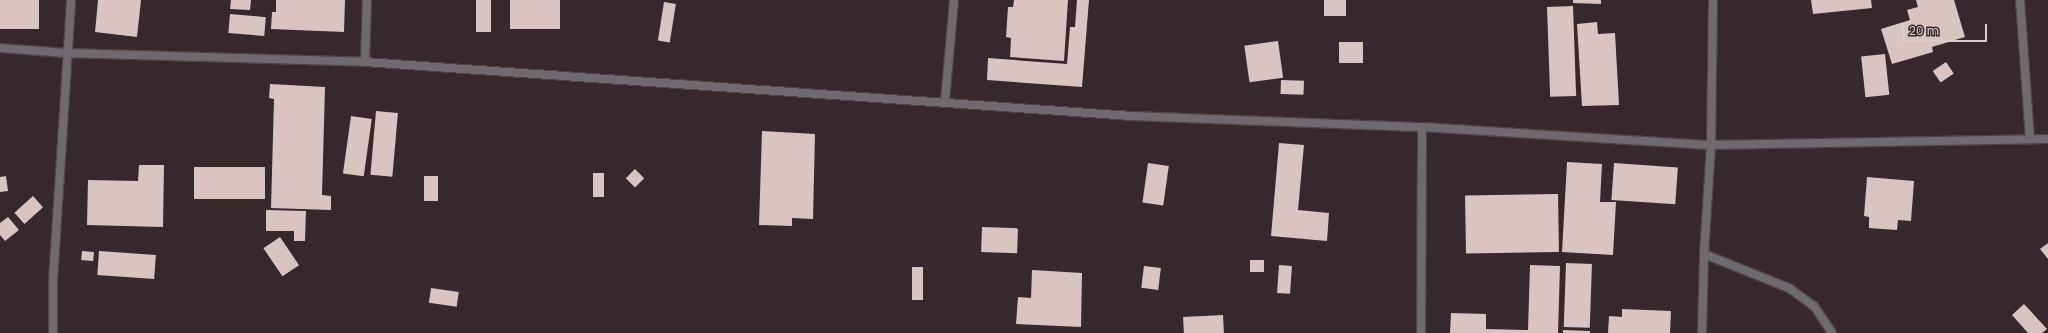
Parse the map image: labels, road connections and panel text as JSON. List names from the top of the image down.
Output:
{
  "scale_bar": "20 m"
}
